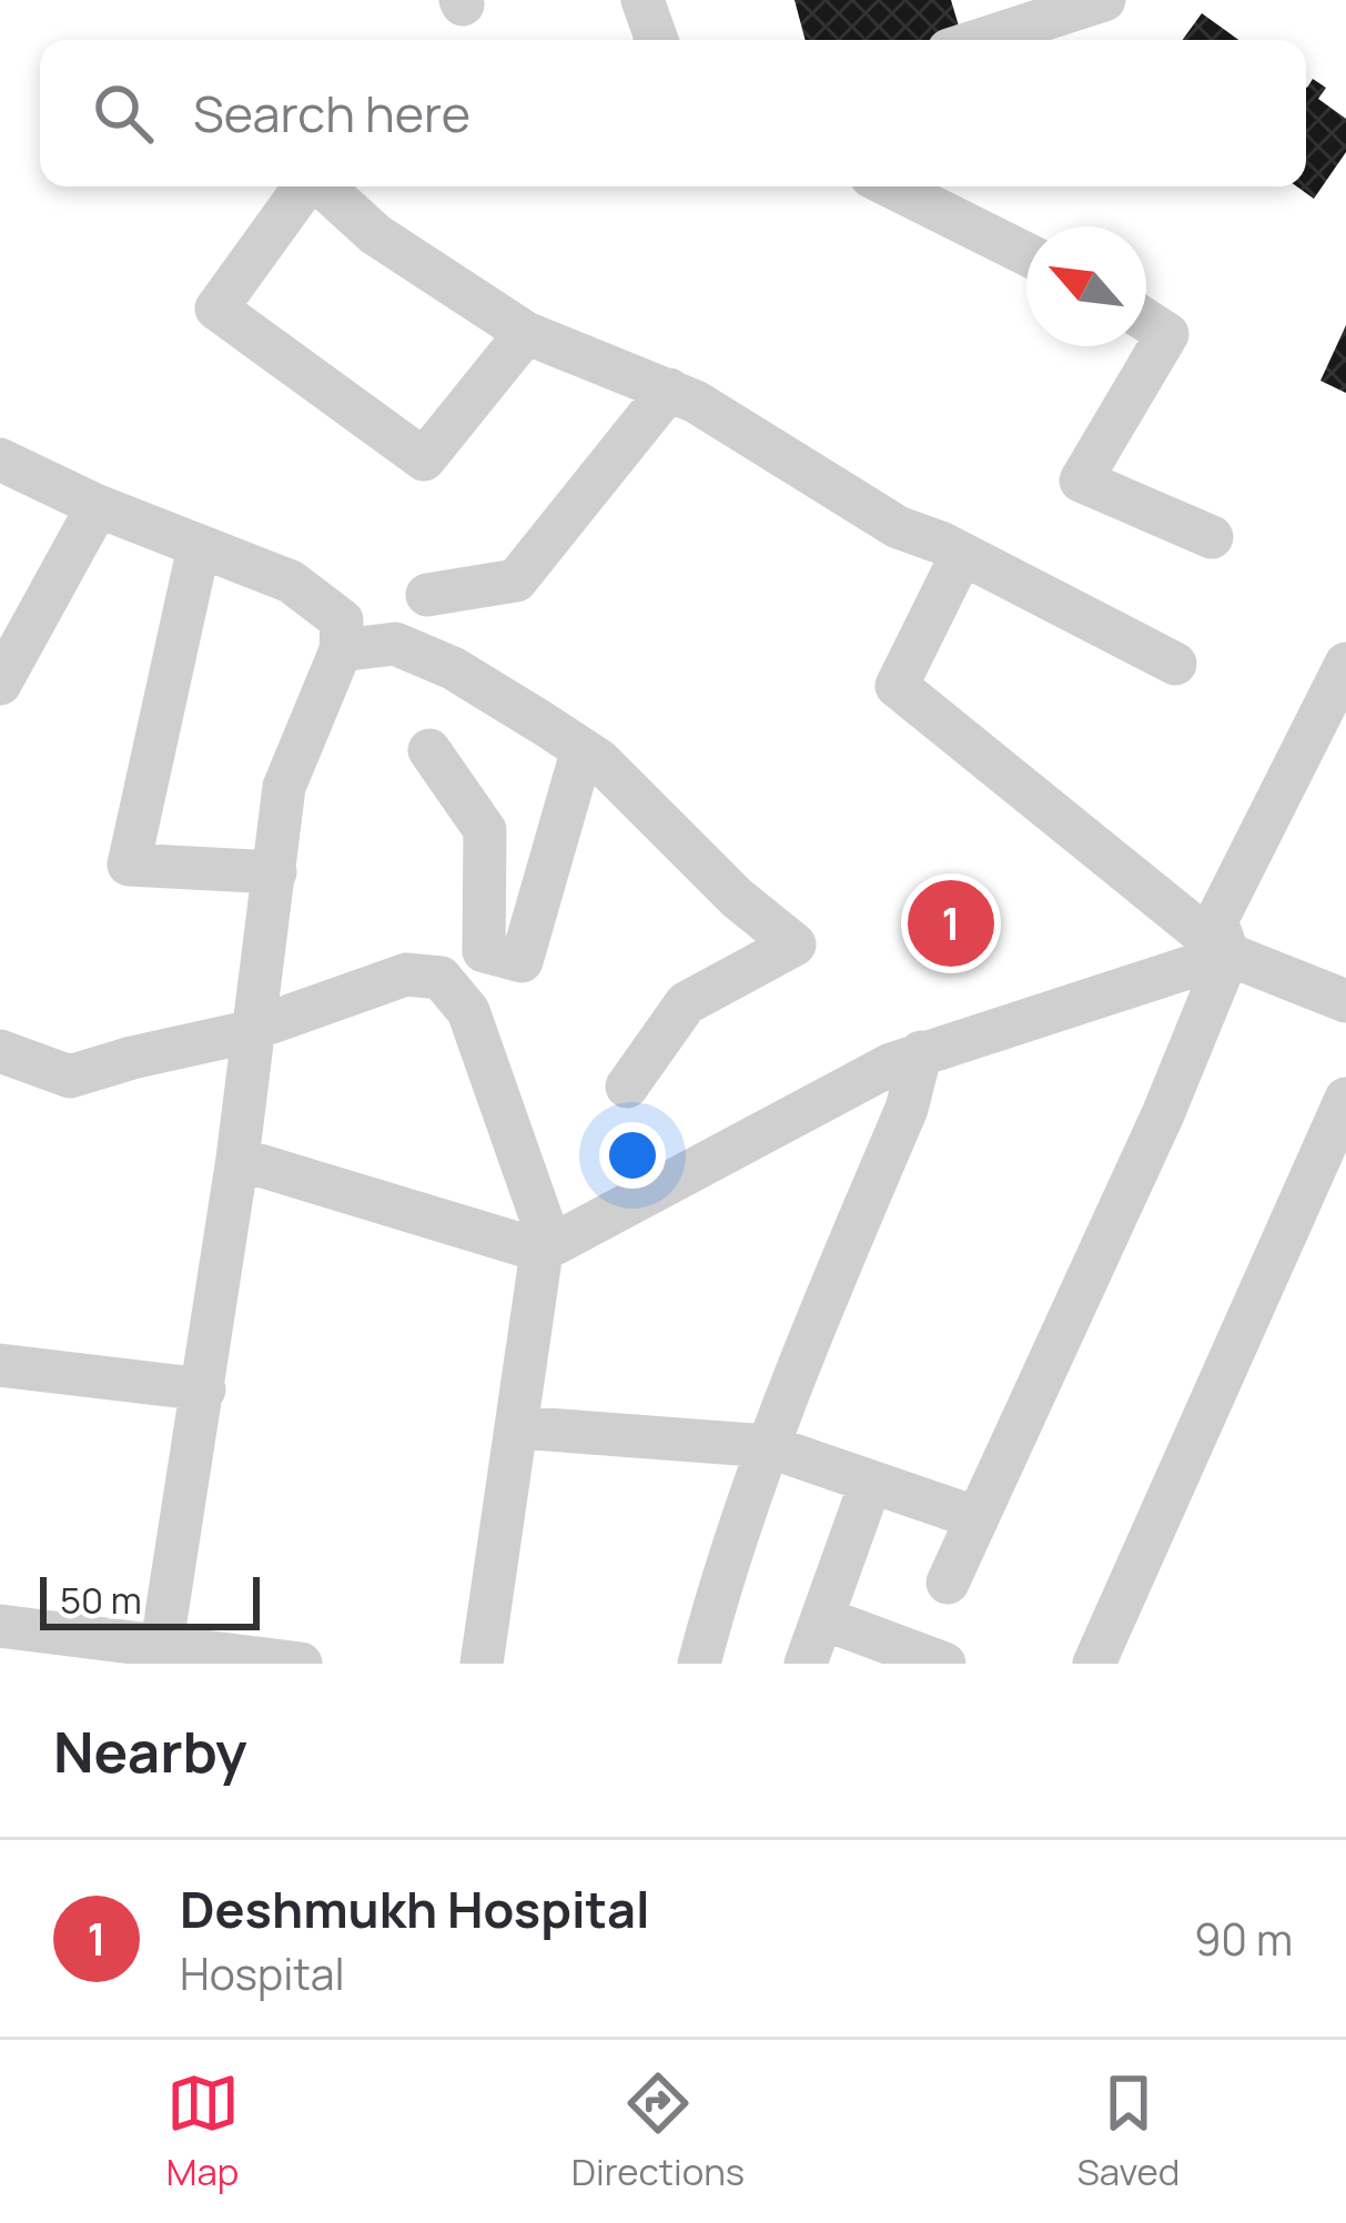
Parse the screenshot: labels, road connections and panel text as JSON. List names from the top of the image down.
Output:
{
  "scale_bar": "50 m",
  "north": "top left",
  "page": {
    "search": "Search here",
    "pins": "1",
    "scale": "50 m",
    "heading": "Nearby",
    "list": [
      {
        "mark": "1",
        "name": "Deshmukh Hospital",
        "note": "Hospital",
        "value": "90 m"
      }
    ],
    "nav": ["Map", "Directions", "Saved"]
  }
}
